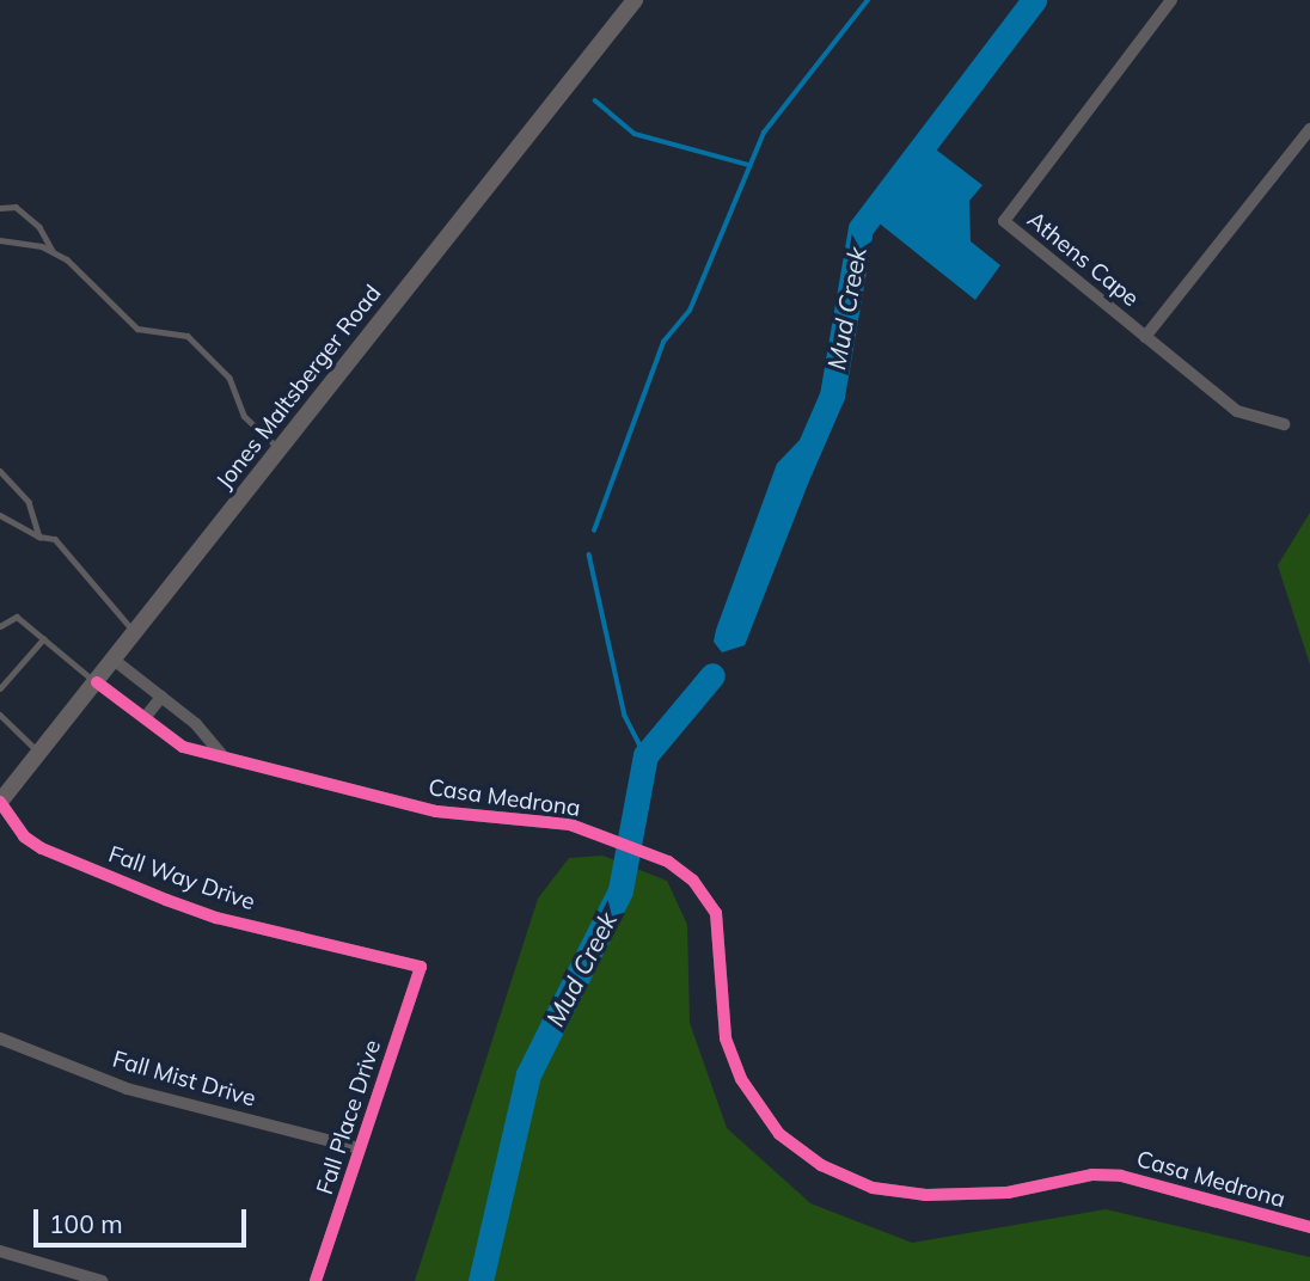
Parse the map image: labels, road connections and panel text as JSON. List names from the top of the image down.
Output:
{
  "streets": {
    "main road": ["Jones Maltsberger Road"],
    "street": [
      "Athens Cape",
      "Casa Medrona",
      "Fall Way Drive",
      "Fall Mist Drive",
      "Fall Place Drive"
    ]
  },
  "crossings": [
    ["Jones Maltsberger Road", "Casa Medrona"],
    ["Jones Maltsberger Road", "Fall Way Drive"],
    ["Fall Way Drive", "Fall Place Drive"],
    ["Fall Mist Drive", "Fall Place Drive"]
  ],
  "water": ["Mud Creek"],
  "scale_bar": "100 m"
}
